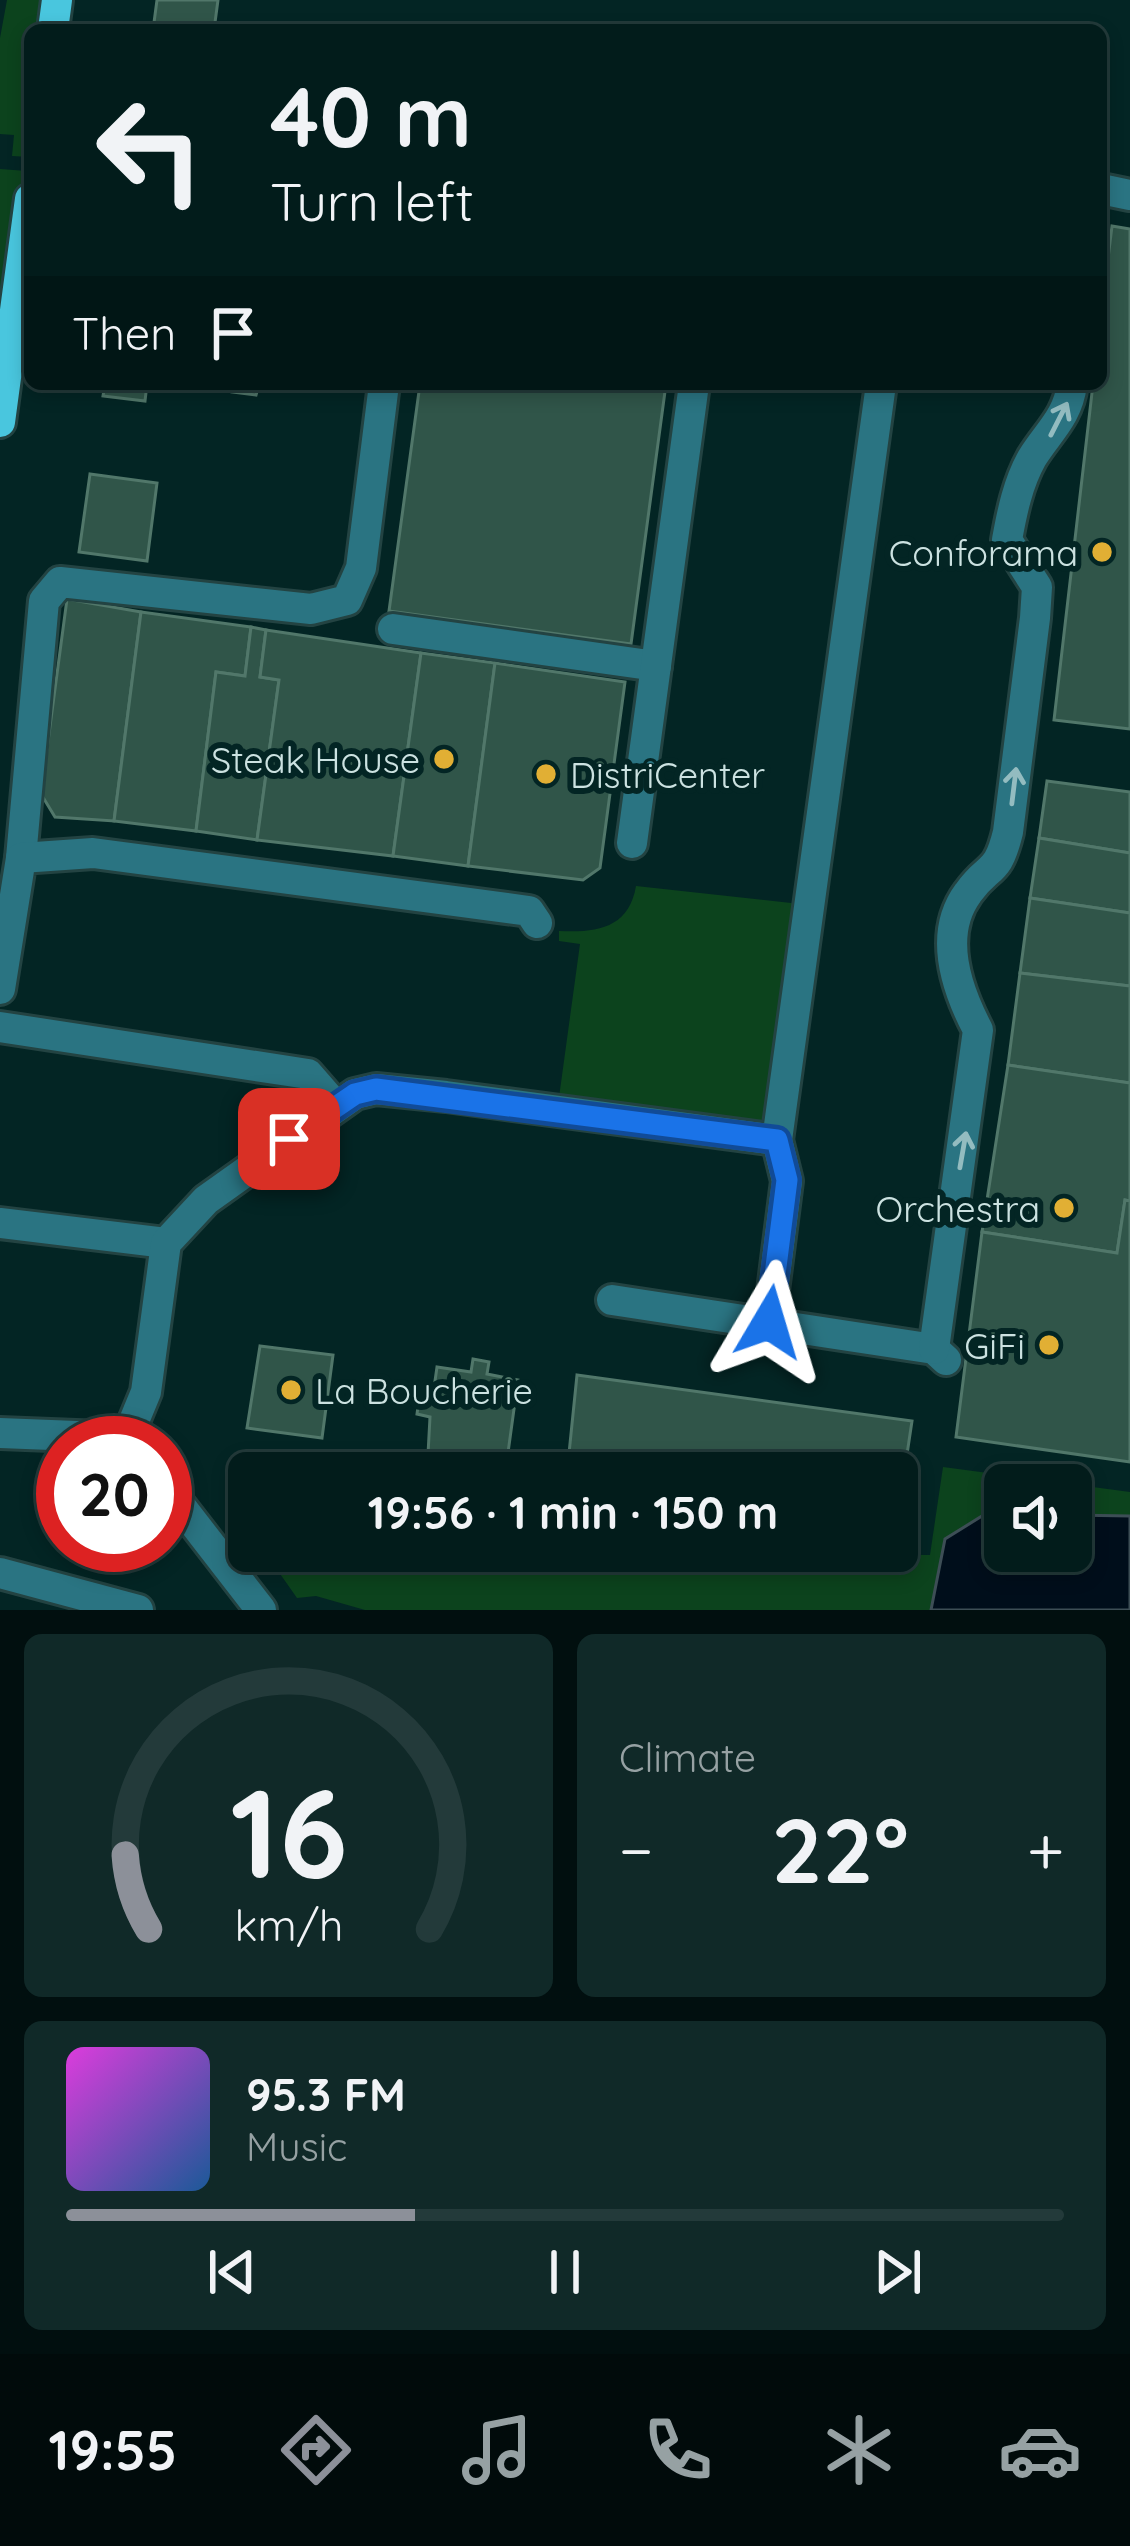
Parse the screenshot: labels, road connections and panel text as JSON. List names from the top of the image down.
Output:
{
  "places": [
    "Conforama",
    "Steak House",
    "DistriCenter",
    "Orchestra",
    "GiFi",
    "La Boucherie"
  ],
  "page": {
    "turn": ["40 m", "Turn left"],
    "then": "Then",
    "limit": "20",
    "trip": "19:56 · 1 min · 150 m",
    "tile": "Climate",
    "heat": ["−", "22°", "+"],
    "song": ["95.3 FM", "Music"],
    "tabs": "19:55",
    "gauge": ["16", "km/h"]
  }
}
